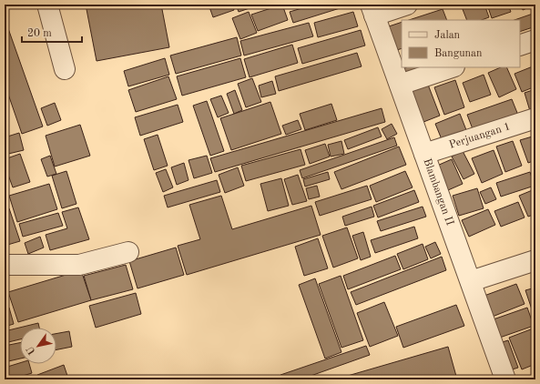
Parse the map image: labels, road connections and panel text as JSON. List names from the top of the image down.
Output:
{
  "streets": {
    "street": ["Perjuangan 1", "Blambangan II"]
  },
  "crossings": [
    ["Perjuangan 1", "Blambangan II"]
  ],
  "legend": ["Jalan", "Bangunan"],
  "scale_bar": "20 m",
  "north": "bottom left"
}
